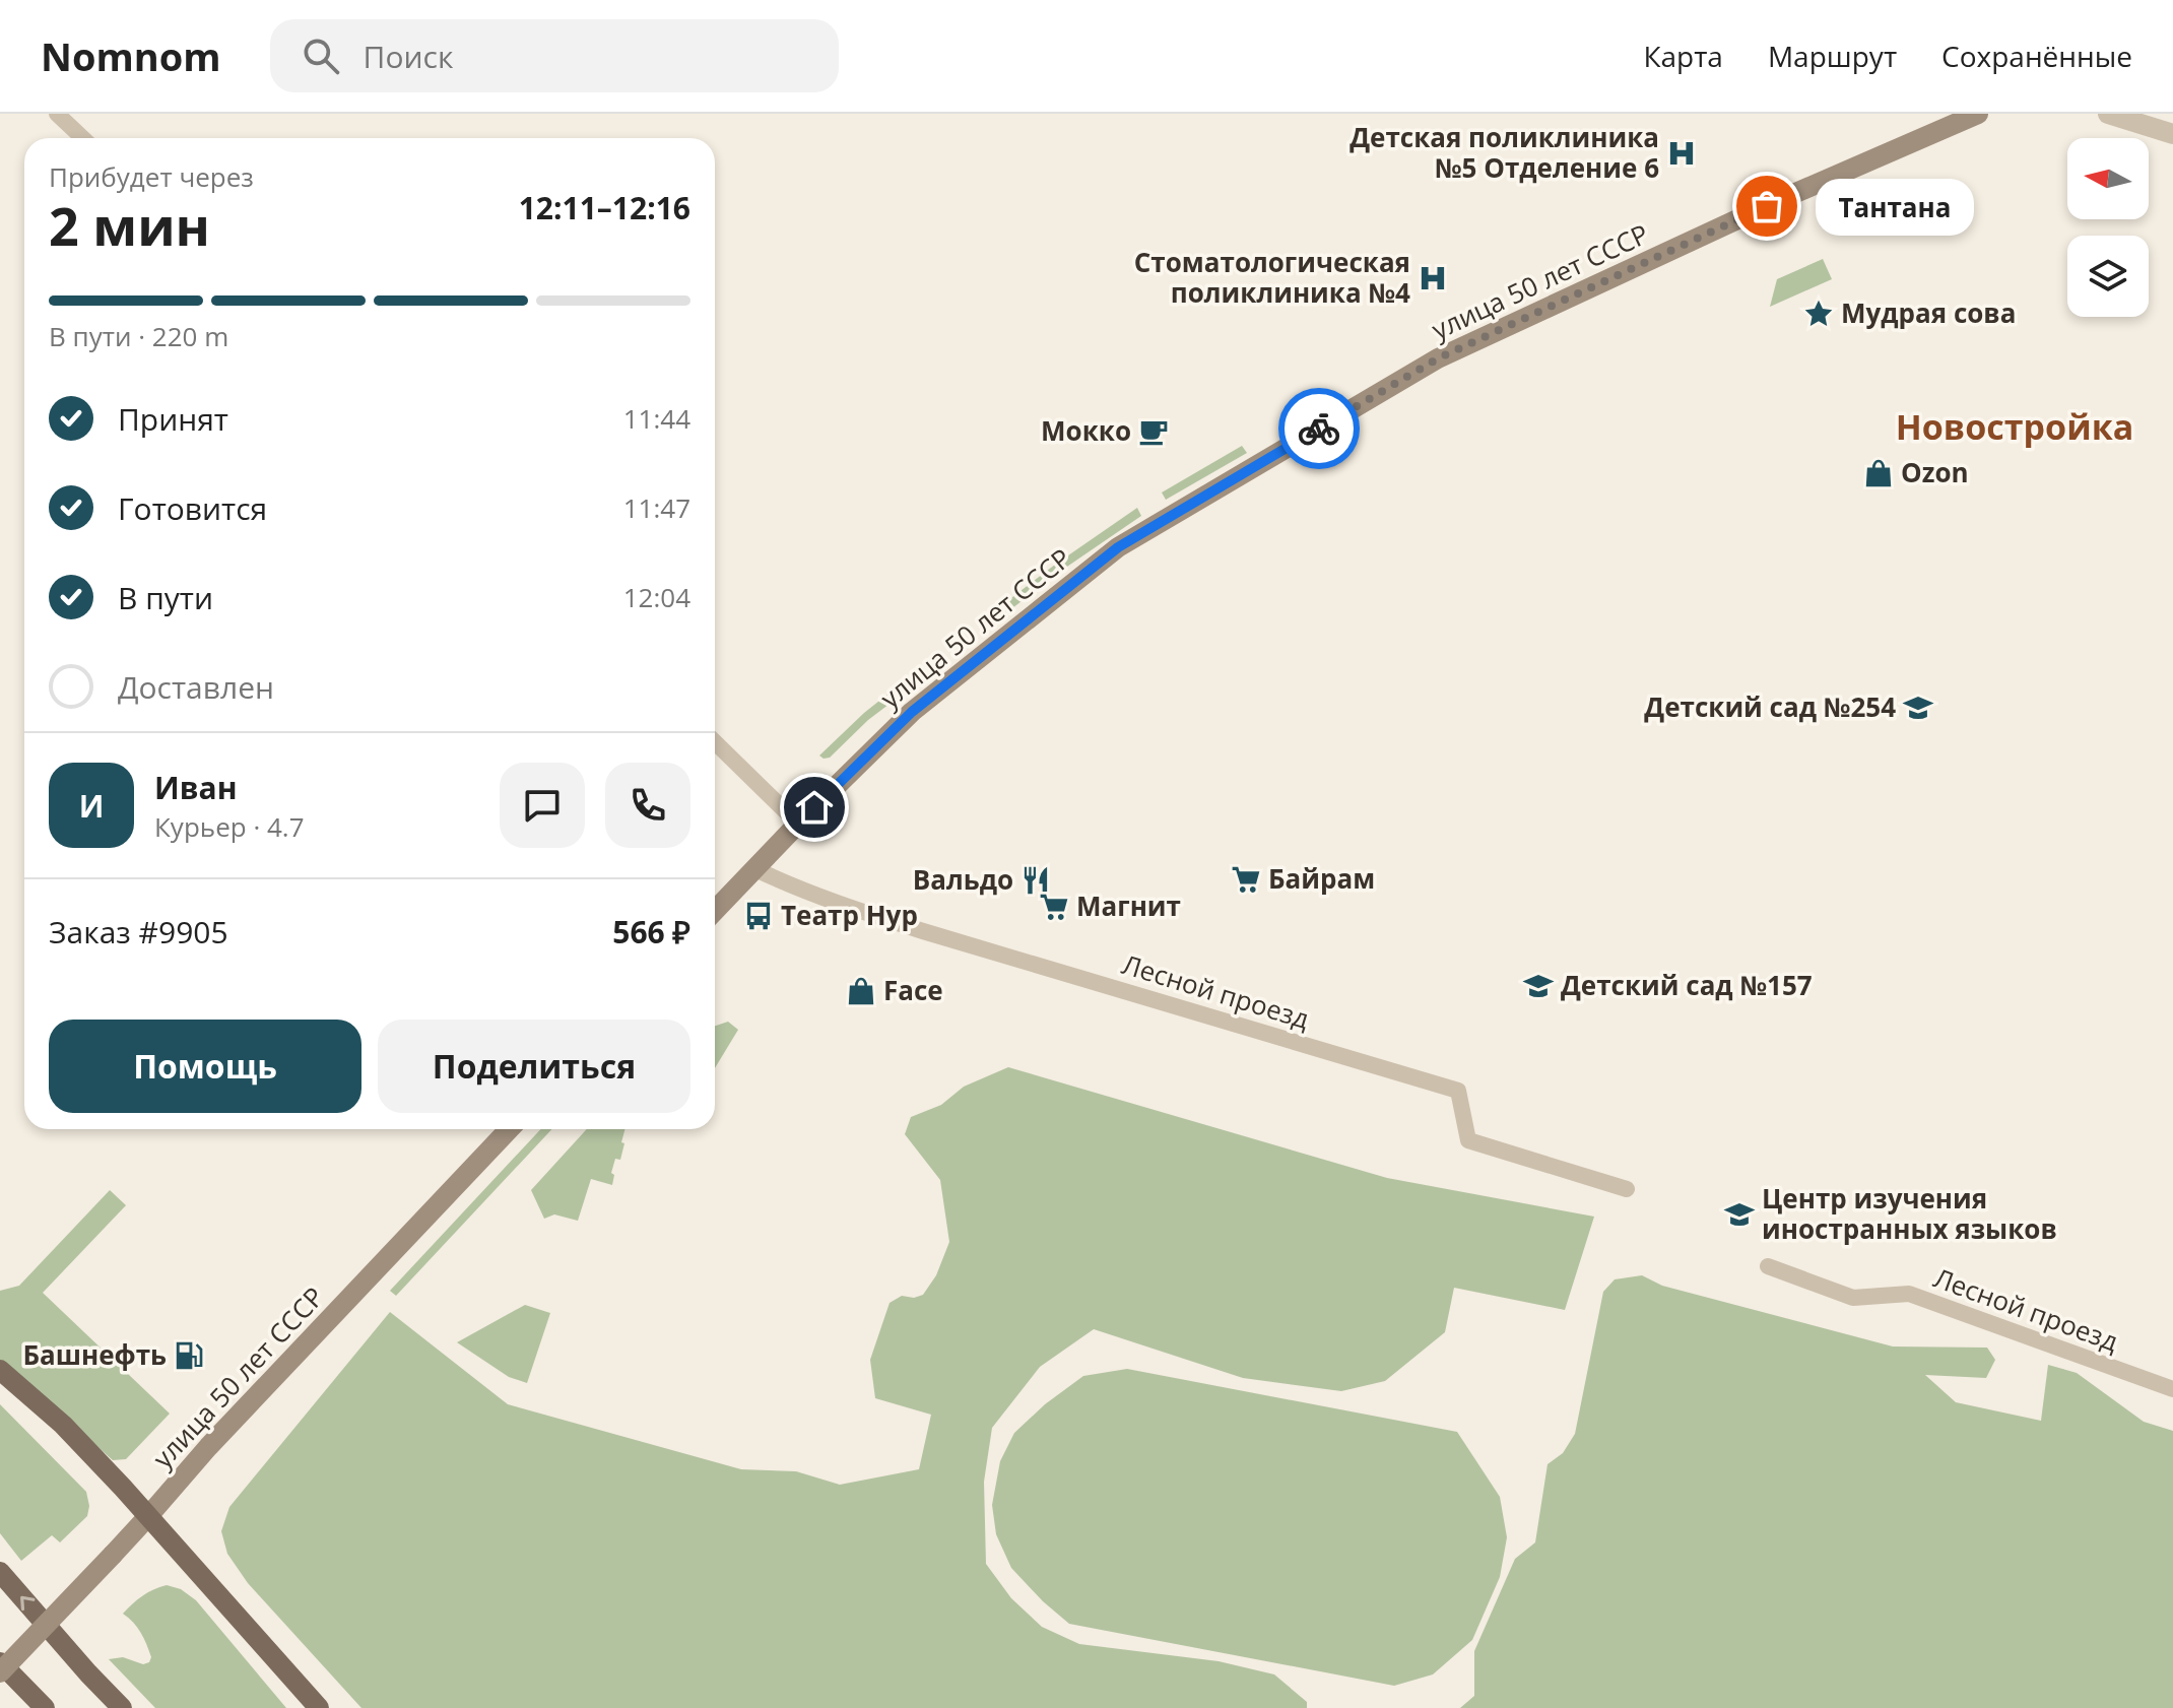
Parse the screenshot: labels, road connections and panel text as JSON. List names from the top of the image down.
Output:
{
  "streets": {
    "main road": ["улица 50 лет СССР"],
    "street": ["Лесной проезд"]
  },
  "crossings": [
    ["улица 50 лет СССР", "Лесной проезд"]
  ],
  "districts": ["Новостройка"],
  "places": {
    "hospital": ["Детская поликлиника №5 Отделение 6", "Стоматологическая поликлиника №4"],
    "other": ["Тантана"],
    "place": ["Мудрая сова"],
    "cafe": ["Мокко"],
    "shop": ["Ozon", "Face"],
    "school or university": ["Детский сад №254", "Детский сад №157", "Центр изучения иностранных языков"],
    "supermarket": ["Байрам", "Магнит"],
    "restaurant": ["Вальдо"],
    "bus stop": ["Театр Нур"],
    "fuel station": ["Башнефть"]
  },
  "north": "left",
  "page": {
    "header": "Nomnom",
    "search": "Поиск",
    "nav": ["Карта", "Маршрут", "Сохранённые"],
    "heading": ["2 мин", "Прибудет через", "12:11–12:16"],
    "panel": [
      "Иван",
      "Курьер · 4.7",
      "Заказ #9905",
      "566 ₽"
    ],
    "bubble": "Тантана",
    "bar": "В пути · 220 m",
    "list": [
      ["Принят", "11:44"],
      ["Готовится", "11:47"],
      ["В пути", "12:04"],
      "Доставлен"
    ],
    "round": "И",
    "buttons": ["Помощь", "Поделиться"]
  }
}
